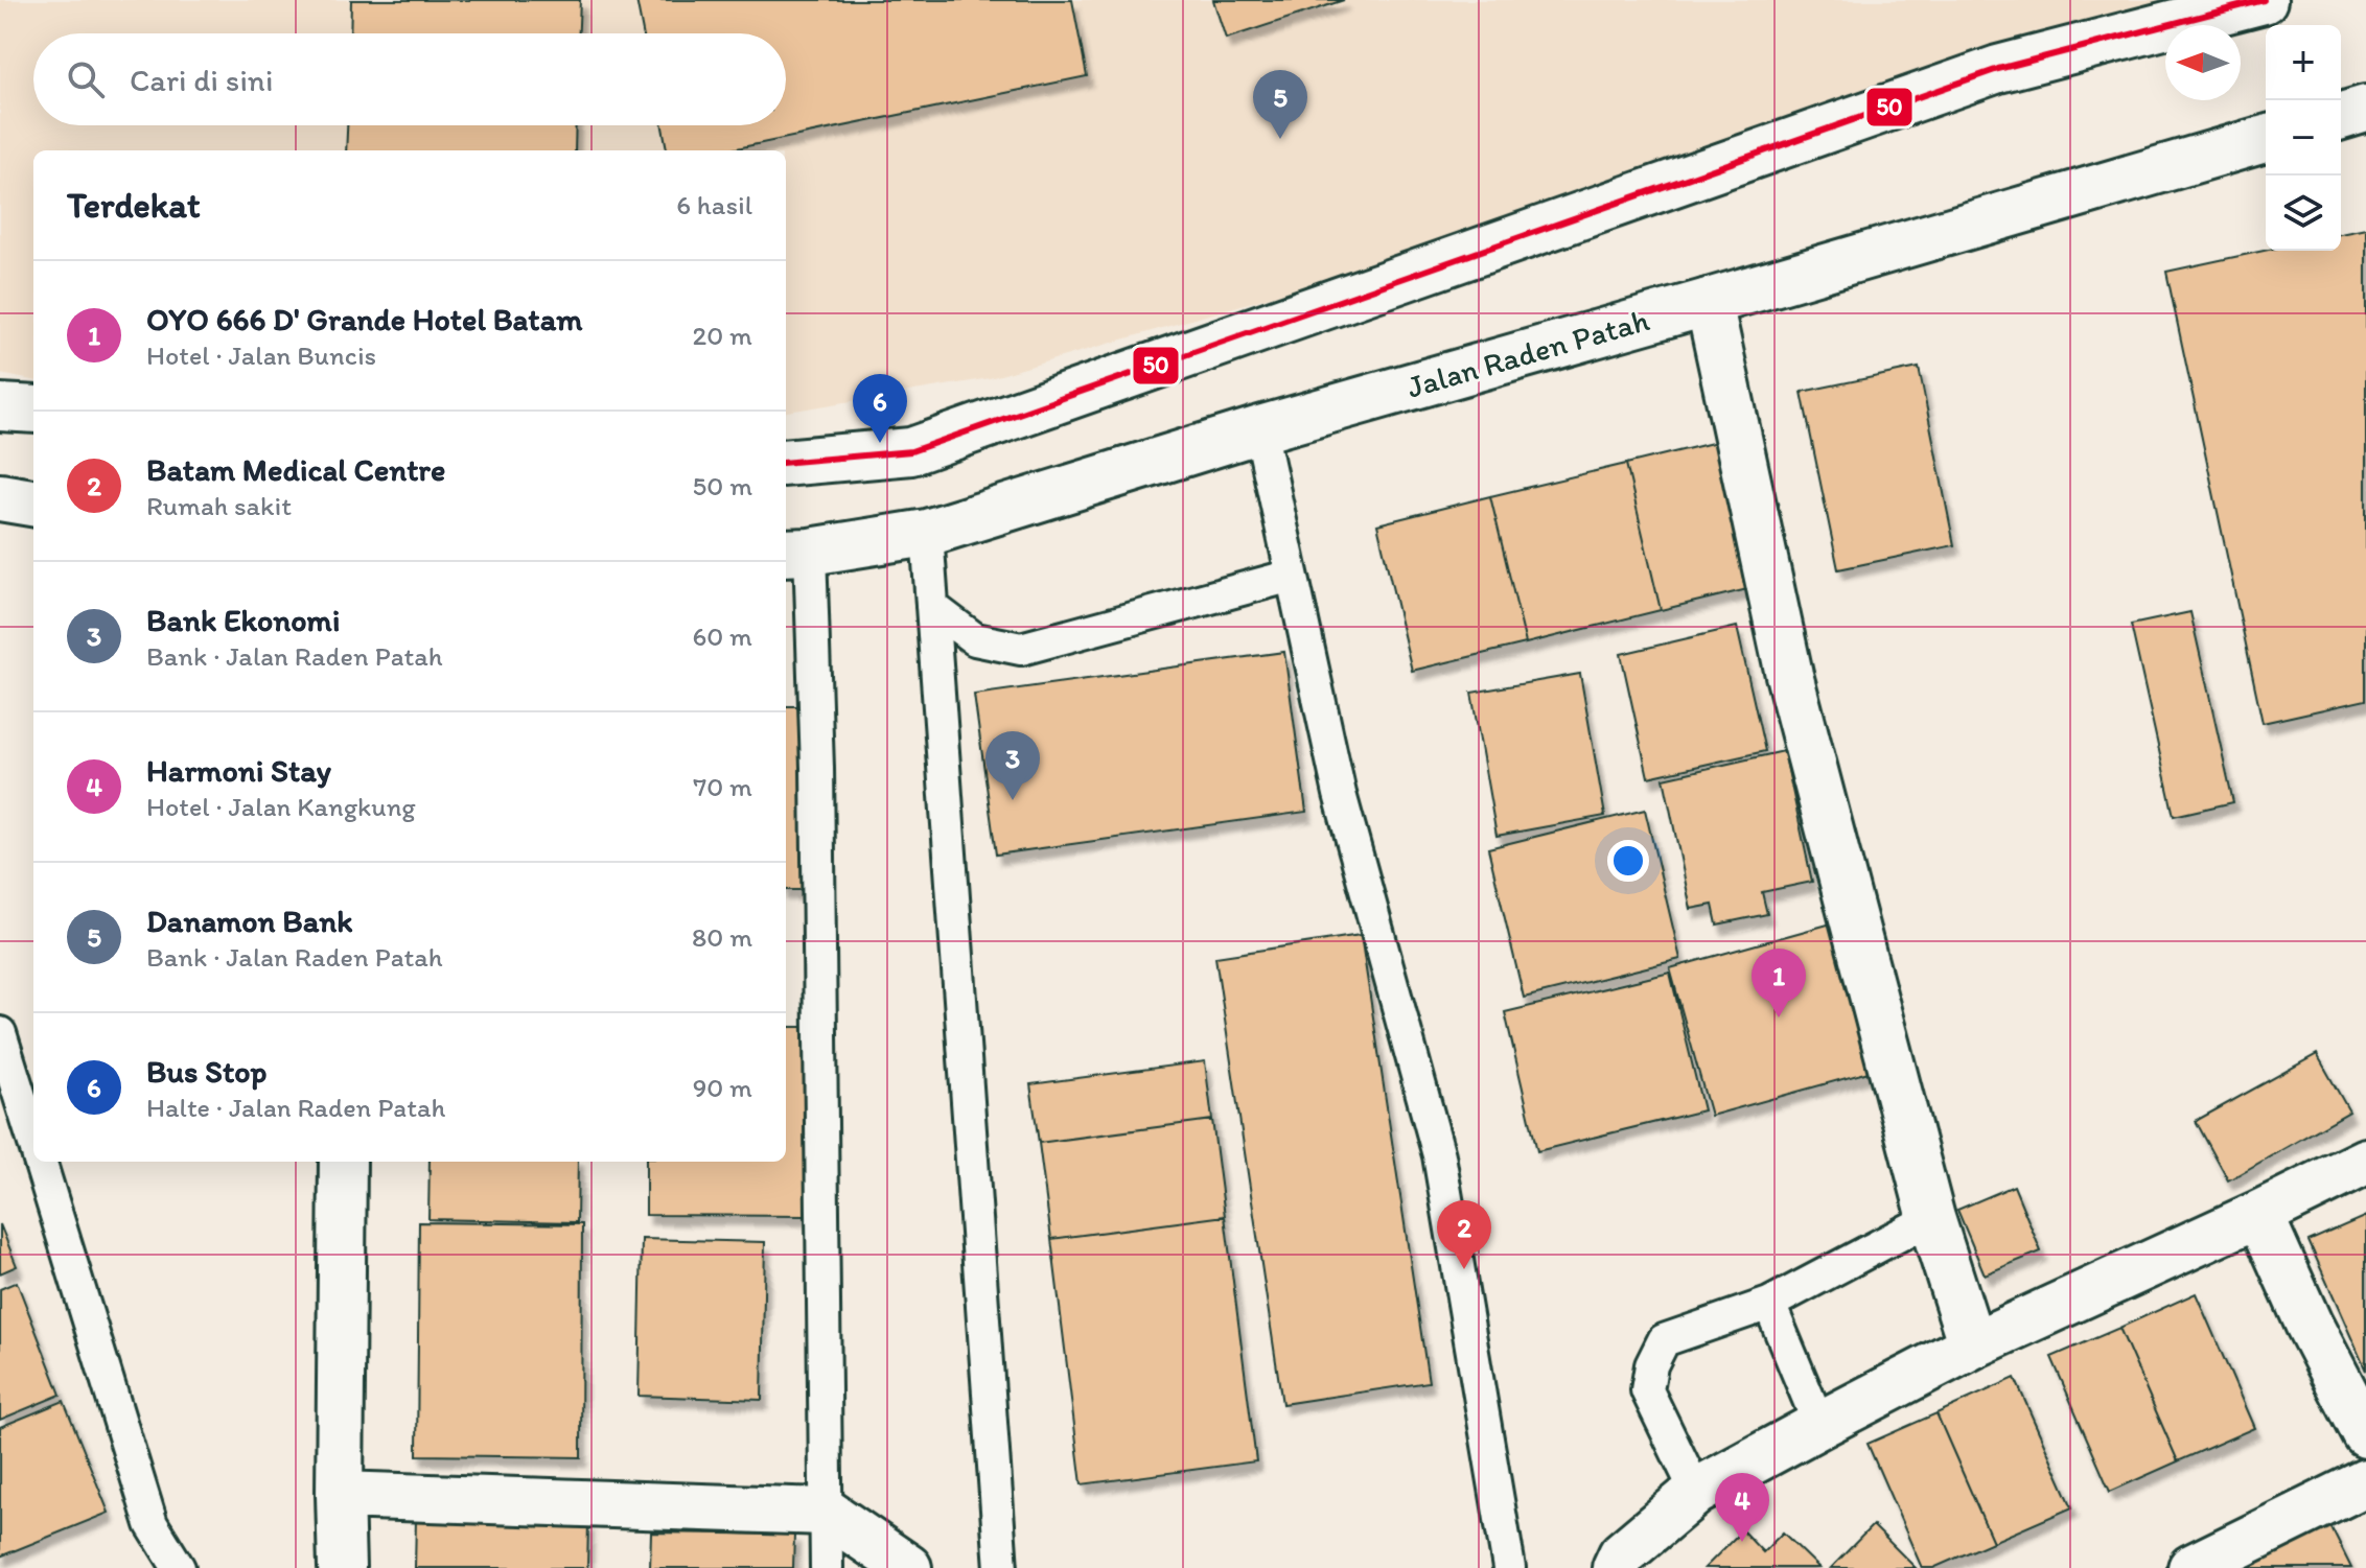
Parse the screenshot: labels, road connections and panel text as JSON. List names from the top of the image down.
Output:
{
  "streets": {
    "street": ["Jalan Raden Patah"]
  },
  "lines": ["transit line 50"],
  "north": "left",
  "page": {
    "map_buttons": ["+", "−"],
    "search": "Cari di sini",
    "pins": [
      "5",
      "6",
      "3",
      "1",
      "2",
      "4"
    ],
    "heading": ["Terdekat", "6 hasil"],
    "list": [
      {
        "mark": "1",
        "name": "OYO 666 D' Grande Hotel Batam",
        "note": "Hotel · Jalan Buncis",
        "value": "20 m"
      },
      {
        "mark": "2",
        "name": "Batam Medical Centre",
        "note": "Rumah sakit",
        "value": "50 m"
      },
      {
        "mark": "3",
        "name": "Bank Ekonomi",
        "note": "Bank · Jalan Raden Patah",
        "value": "60 m"
      },
      {
        "mark": "4",
        "name": "Harmoni Stay",
        "note": "Hotel · Jalan Kangkung",
        "value": "70 m"
      },
      {
        "mark": "5",
        "name": "Danamon Bank",
        "note": "Bank · Jalan Raden Patah",
        "value": "80 m"
      },
      {
        "mark": "6",
        "name": "Bus Stop",
        "note": "Halte · Jalan Raden Patah",
        "value": "90 m"
      }
    ]
  }
}
